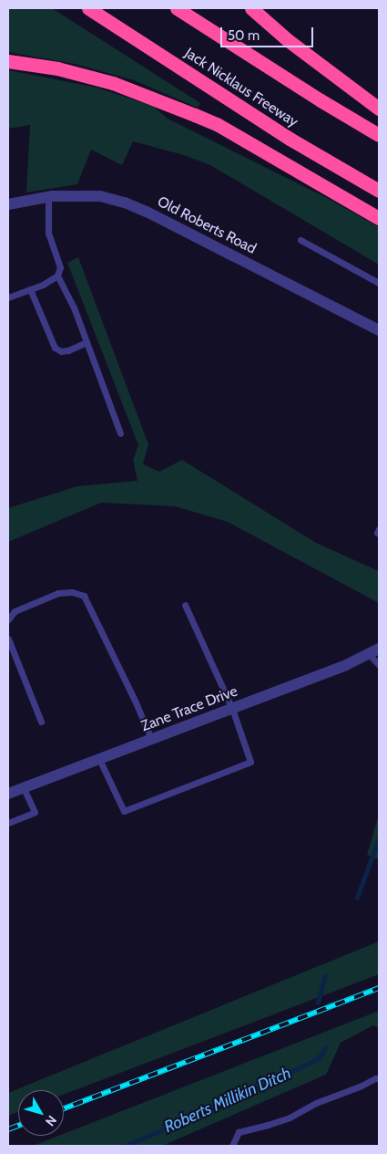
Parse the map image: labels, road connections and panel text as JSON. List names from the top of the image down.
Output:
{
  "streets": {
    "highway": ["Jack Nicklaus Freeway"],
    "street": ["Old Roberts Road", "Zane Trace Drive"]
  },
  "water": ["Roberts Millikin Ditch"],
  "scale_bar": "50 m",
  "north": "bottom right"
}
